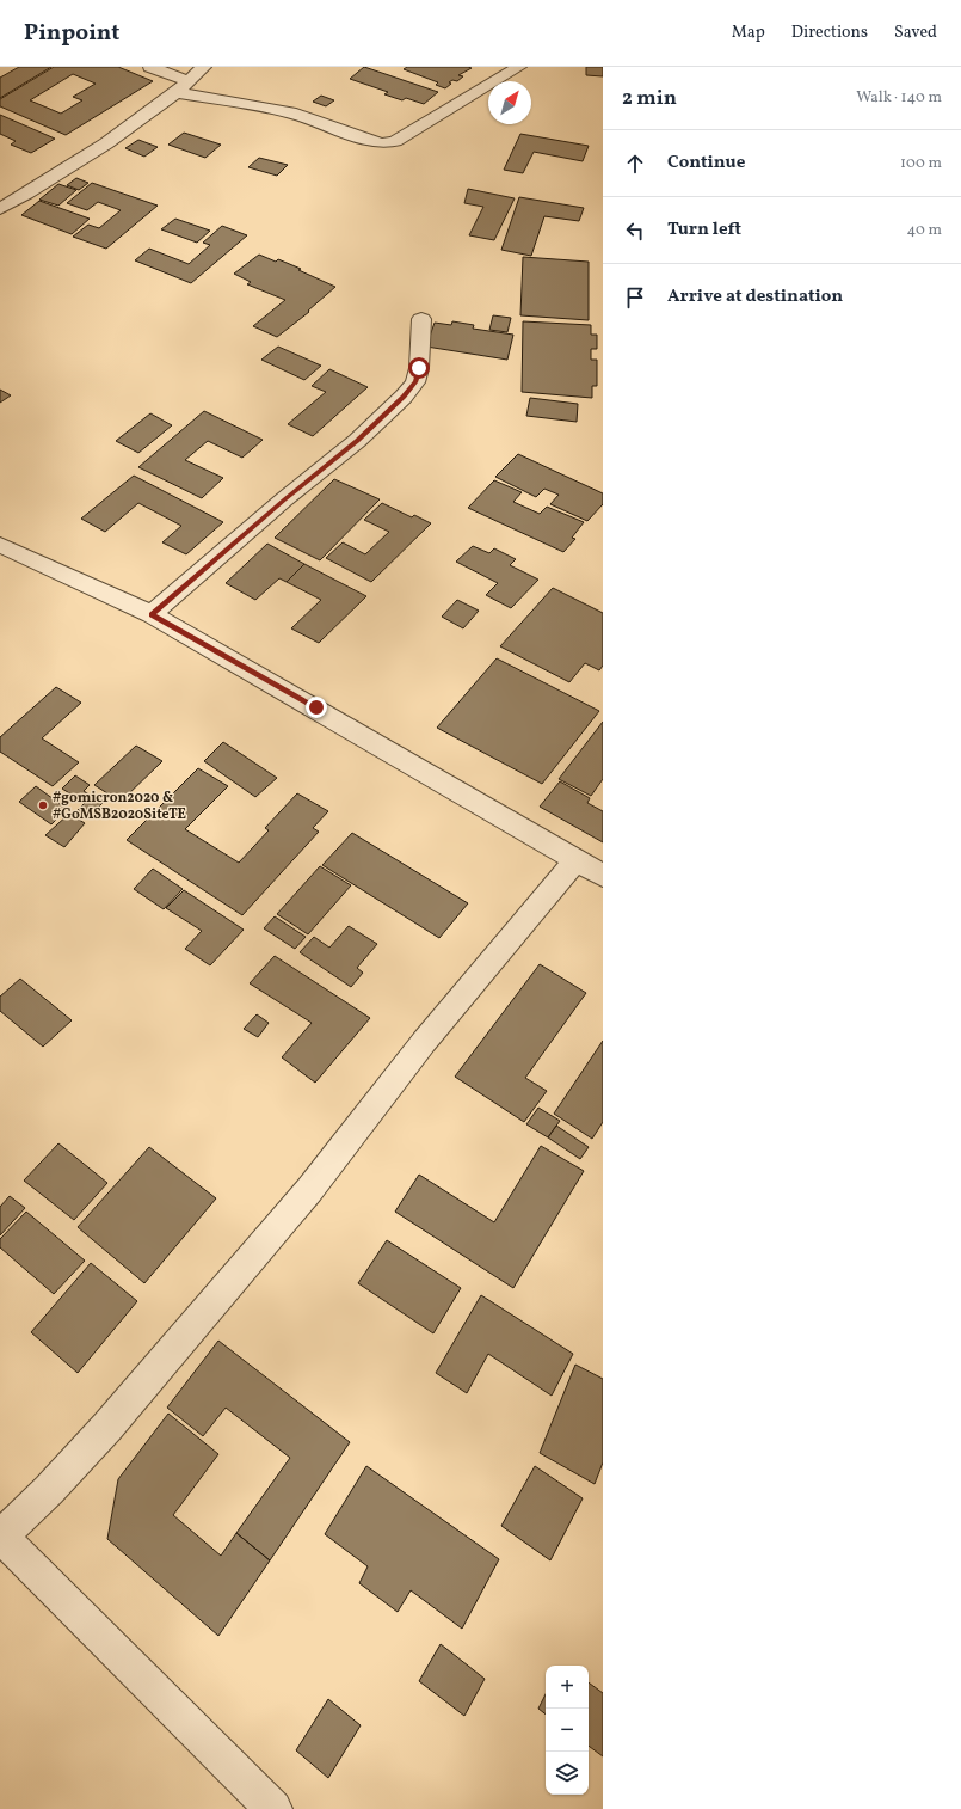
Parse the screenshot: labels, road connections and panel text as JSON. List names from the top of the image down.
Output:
{
  "places": ["#gomicron2020 & #GoMSB2020SiteTE"],
  "north": "top right",
  "page": {
    "header": "Pinpoint",
    "nav": ["Map", "Directions", "Saved"],
    "heading": ["2 min", "Walk · 140 m"],
    "list": [
      ["Continue", "100 m"],
      ["Turn left", "40 m"],
      "Arrive at destination"
    ],
    "map_buttons": ["+", "−"]
  }
}
